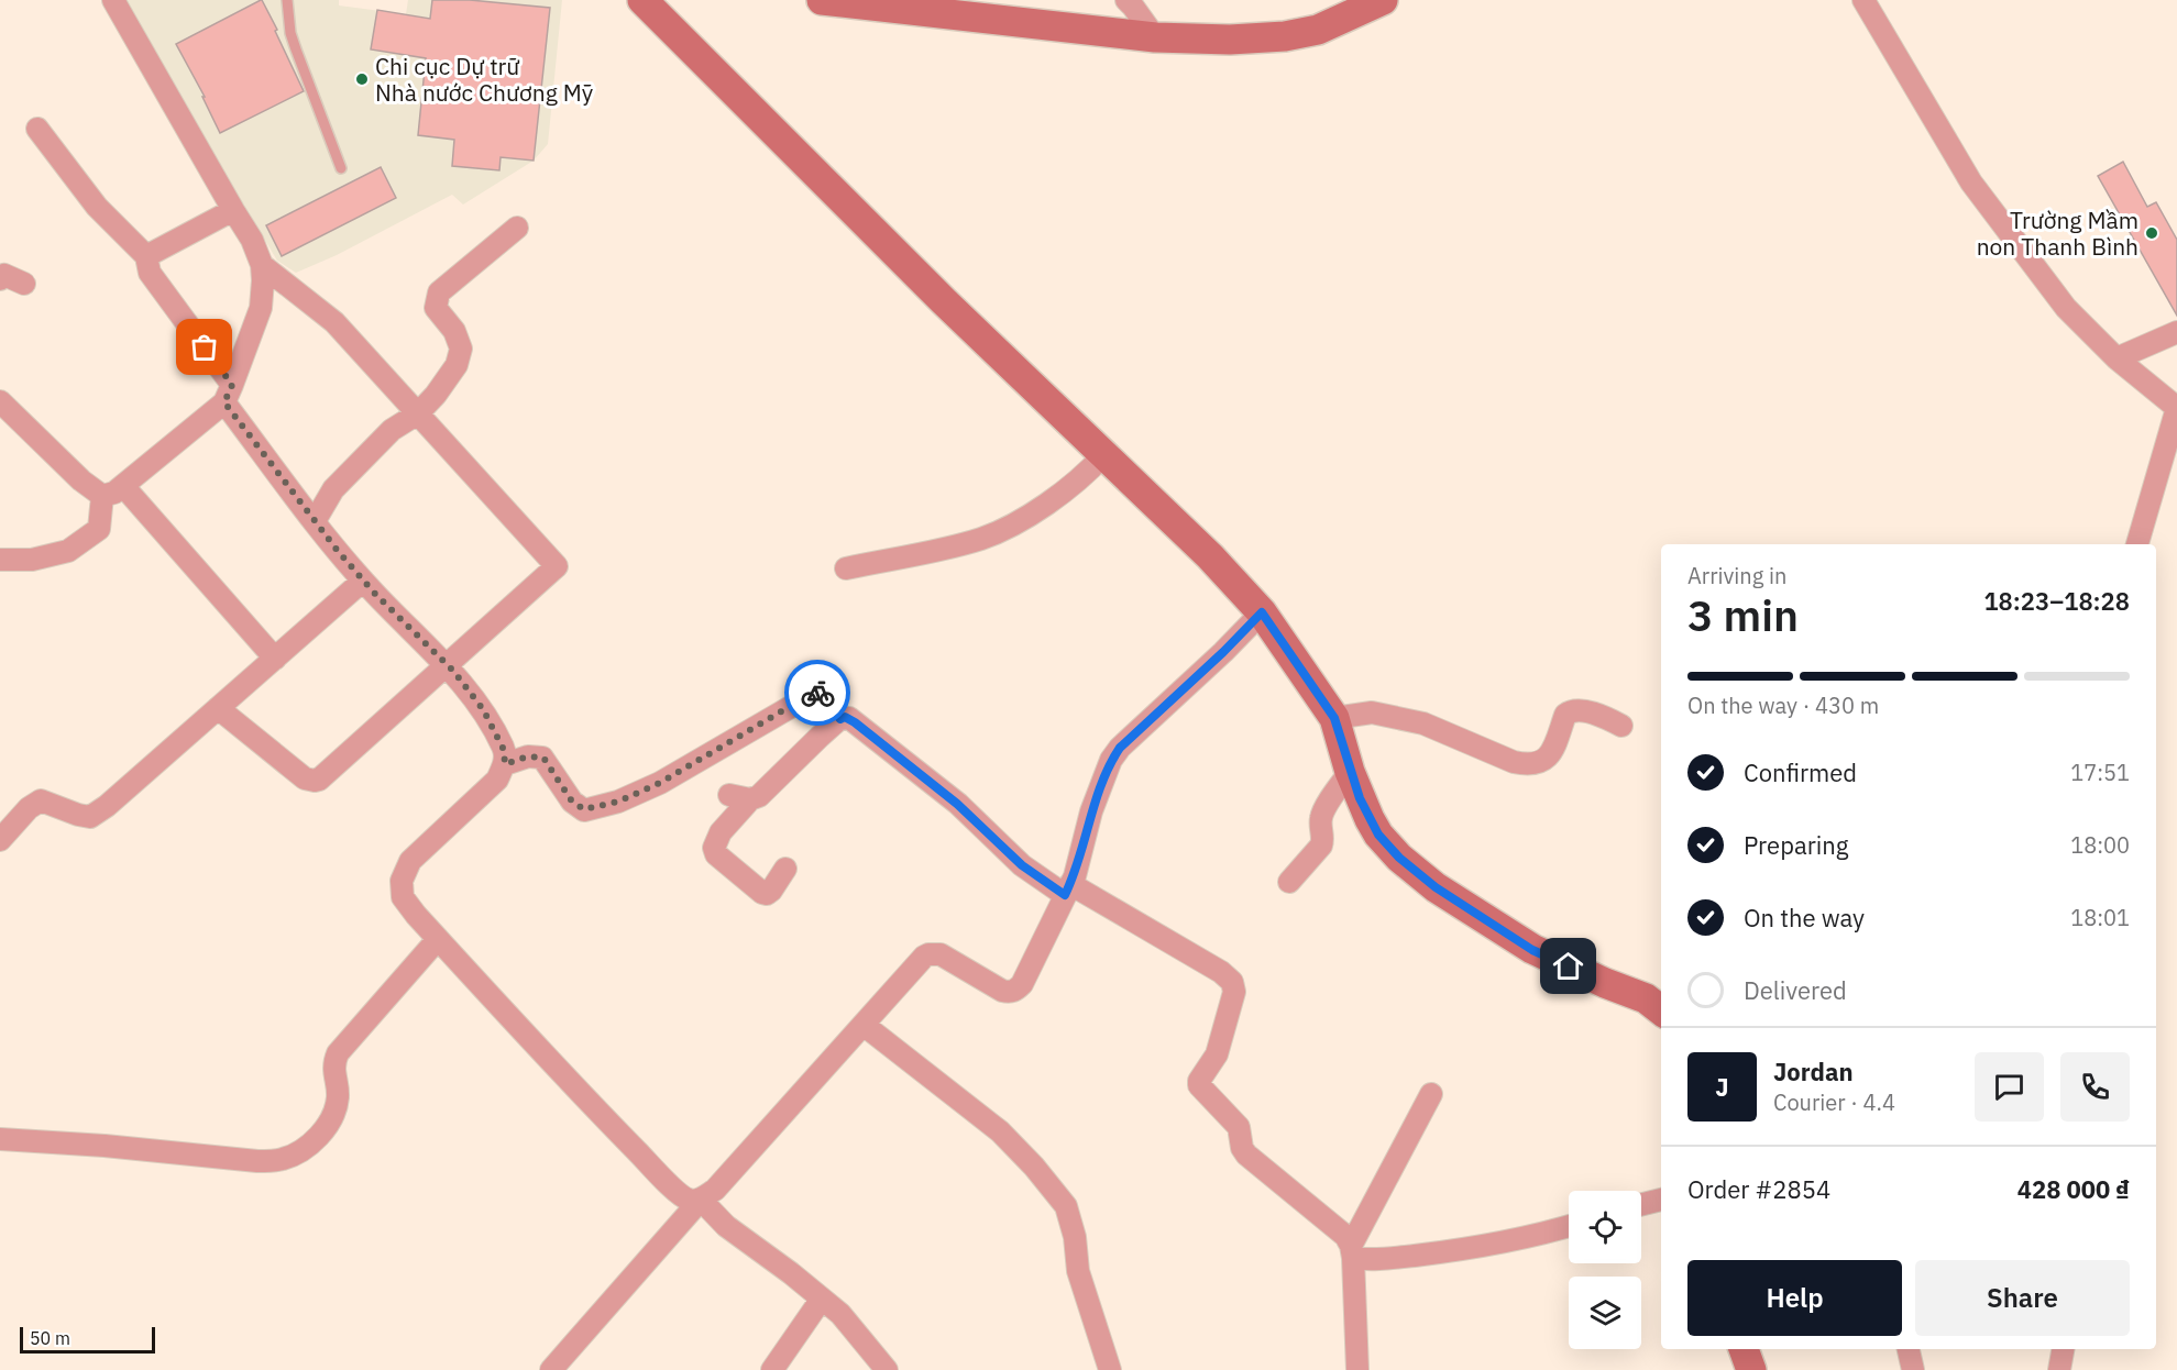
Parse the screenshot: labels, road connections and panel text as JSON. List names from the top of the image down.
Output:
{
  "places": ["Chi cục Dự trữ Nhà nước Chương Mỹ", "Trường Mầm non Thanh Bình"],
  "scale_bar": "50 m",
  "page": {
    "heading": ["3 min", "Arriving in", "18:23–18:28"],
    "panel": [
      "Jordan",
      "Courier · 4.4",
      "Order #2854",
      "428 000 ₫"
    ],
    "bar": "On the way · 430 m",
    "list": [
      ["Confirmed", "17:51"],
      ["Preparing", "18:00"],
      ["On the way", "18:01"],
      "Delivered"
    ],
    "round": "J",
    "buttons": ["Help", "Share"],
    "scale": "50 m"
  }
}
